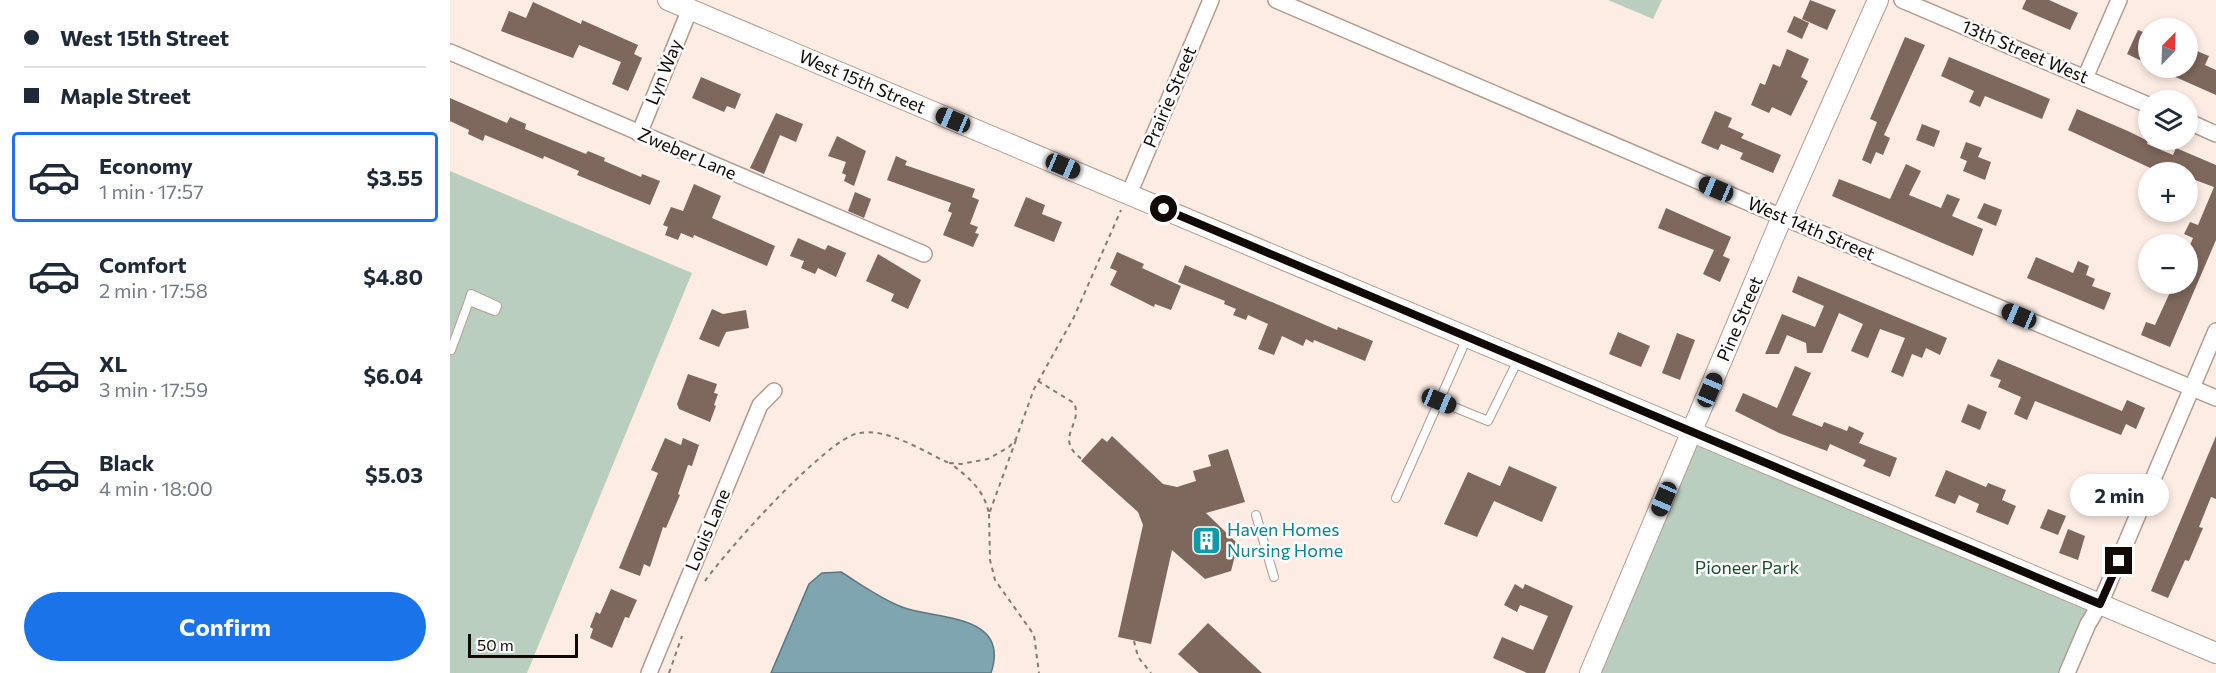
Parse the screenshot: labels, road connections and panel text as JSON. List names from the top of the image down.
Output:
{
  "streets": {
    "street": [
      "13th Street West",
      "Lyn Way",
      "West 15th Street",
      "Prairie Street",
      "Zweber Lane",
      "West 14th Street",
      "Pine Street",
      "Louis Lane"
    ]
  },
  "crossings": [
    ["Lyn Way", "West 15th Street"],
    ["Lyn Way", "Zweber Lane"],
    ["West 15th Street", "Prairie Street"],
    ["West 15th Street", "Pine Street"],
    ["West 14th Street", "Pine Street"]
  ],
  "parks": ["Pioneer Park"],
  "places": {
    "building": ["Haven Homes Nursing Home"]
  },
  "scale_bar": "50 m",
  "north": "top right",
  "page": {
    "banner": ["West 15th Street", "Maple Street"],
    "map_buttons": ["+", "−"],
    "list": [
      {
        "name": "Economy",
        "note": "1 min · 17:57",
        "value": "$3.55"
      },
      {
        "name": "Comfort",
        "note": "2 min · 17:58",
        "value": "$4.80"
      },
      {
        "name": "XL",
        "note": "3 min · 17:59",
        "value": "$6.04"
      },
      {
        "name": "Black",
        "note": "4 min · 18:00",
        "value": "$5.03"
      }
    ],
    "bubble": "2 min",
    "buttons": "Confirm",
    "scale": "50 m"
  }
}
